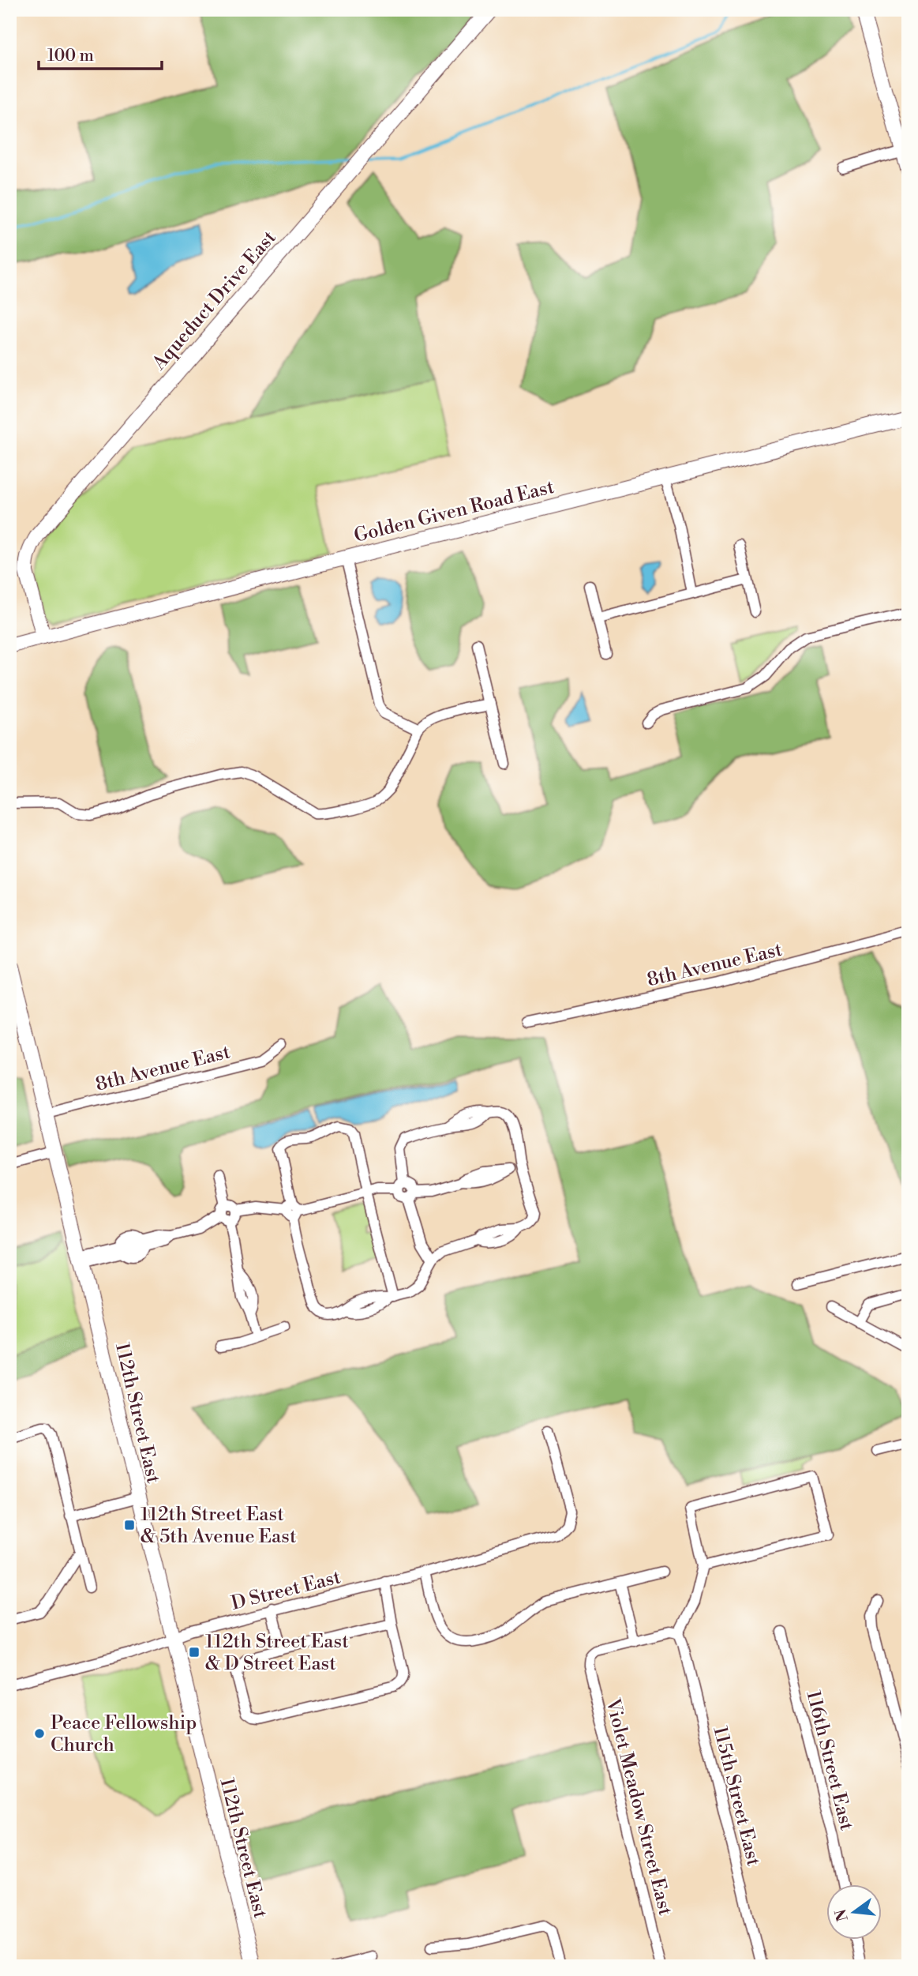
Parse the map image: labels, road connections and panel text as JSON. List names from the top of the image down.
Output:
{
  "streets": {
    "street": [
      "Aqueduct Drive East",
      "Golden Given Road East",
      "8th Avenue East",
      "112th Street East",
      "D Street East",
      "116th Street East",
      "115th Street East",
      "Violet Meadow Street East"
    ]
  },
  "crossings": [
    ["Aqueduct Drive East", "Golden Given Road East"],
    ["8th Avenue East", "112th Street East"],
    ["112th Street East", "D Street East"]
  ],
  "places": {
    "transit": ["112th Street East & 5th Avenue East", "112th Street East & D Street East"],
    "other": ["Peace Fellowship Church"]
  },
  "scale_bar": "100 m",
  "north": "left"
}
